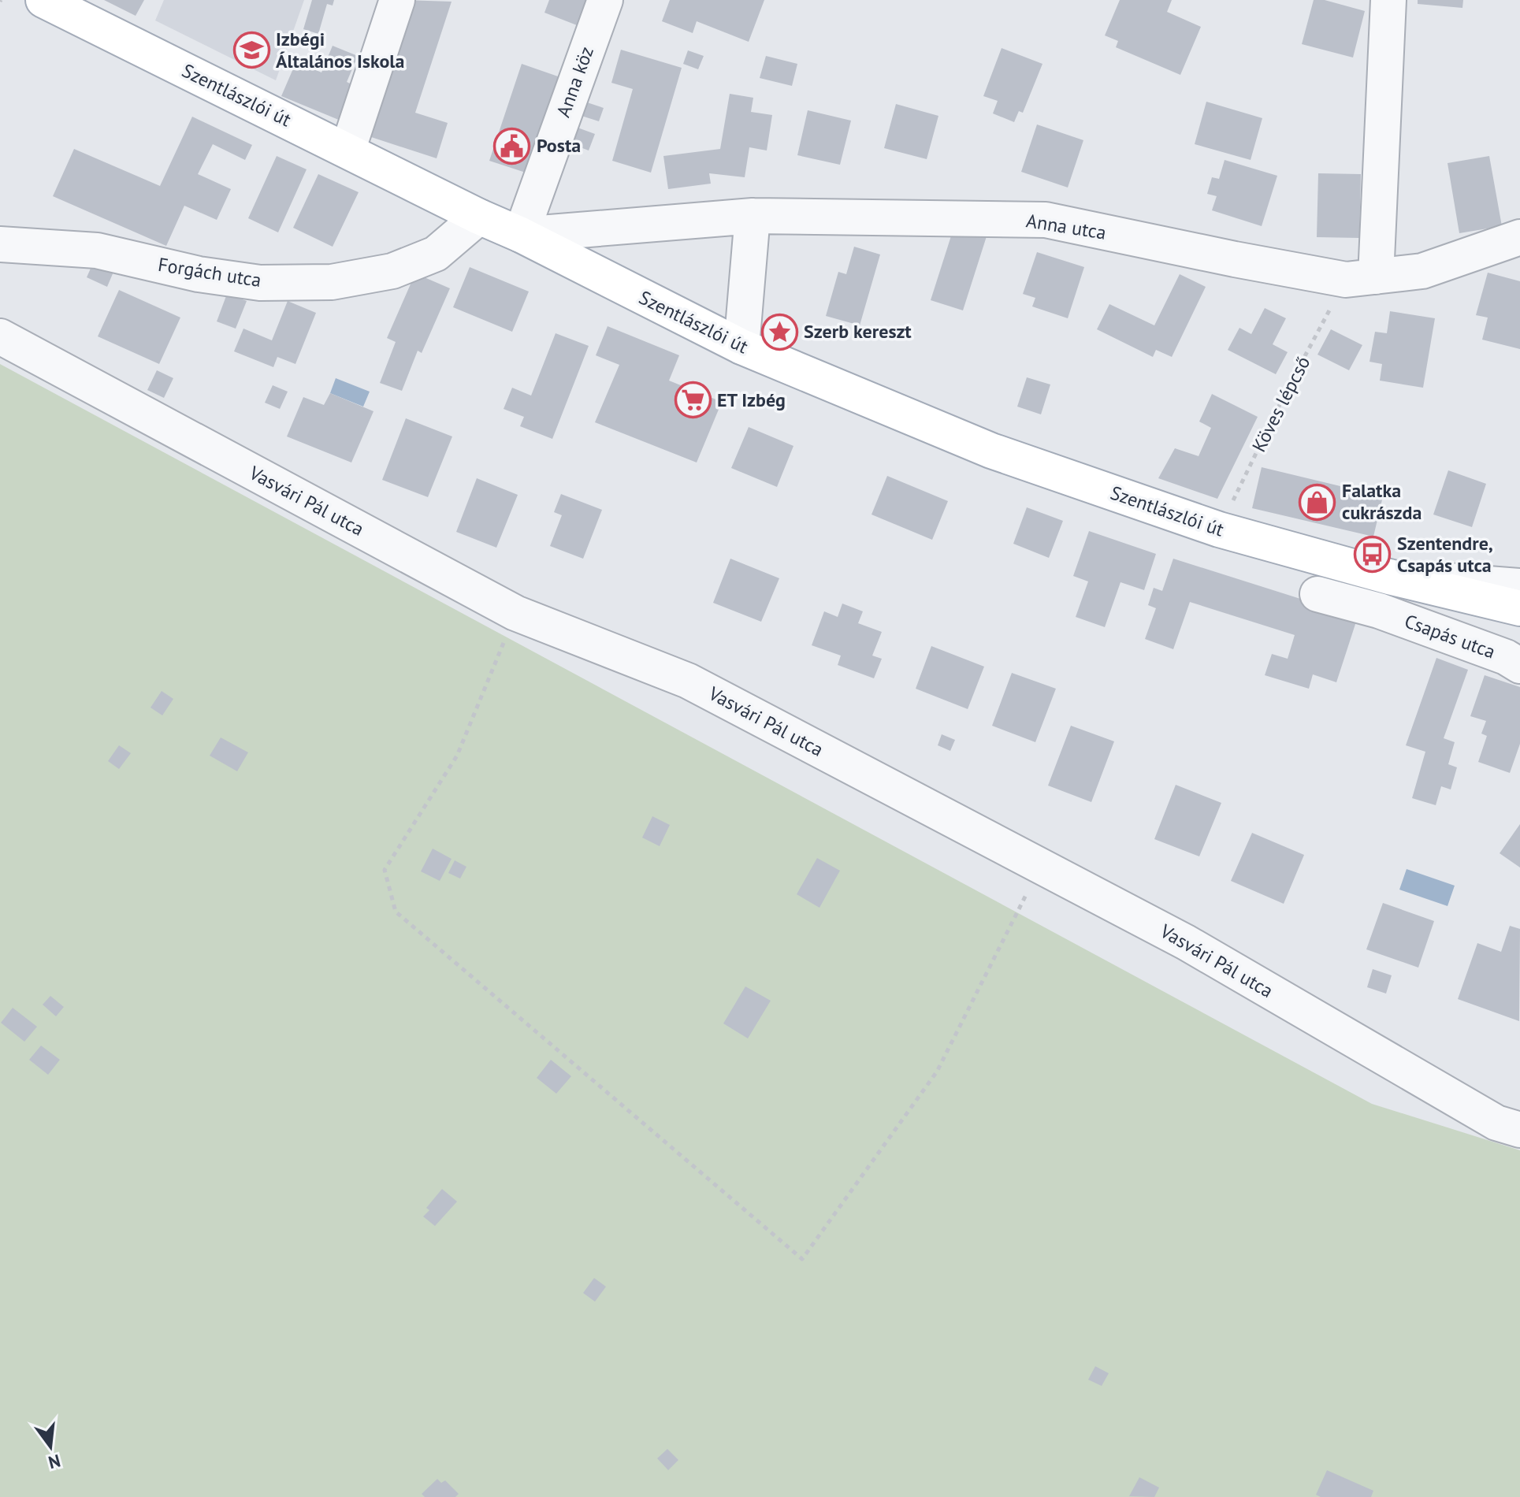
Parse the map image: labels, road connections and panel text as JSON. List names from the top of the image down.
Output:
{
  "streets": {
    "main road": ["Szentlászlói út"],
    "street": [
      "Anna köz",
      "Anna utca",
      "Forgách utca",
      "Vasvári Pál utca",
      "Csapás utca"
    ],
    "path": ["Köves lépcső"]
  },
  "crossings": [
    ["Anna köz", "Szentlászlói út"],
    ["Anna köz", "Anna utca"],
    ["Szentlászlói út", "Anna utca"],
    ["Szentlászlói út", "Forgách utca"],
    ["Szentlászlói út", "Köves lépcső"],
    ["Anna utca", "Köves lépcső"]
  ],
  "places": {
    "school or university": ["Izbégi Általános Iskola"],
    "public building": ["Posta"],
    "place": ["Szerb kereszt"],
    "supermarket": ["ET Izbég"],
    "shop": ["Falatka cukrászda"],
    "bus stop": ["Szentendre, Csapás utca"]
  },
  "north": "bottom"
}
